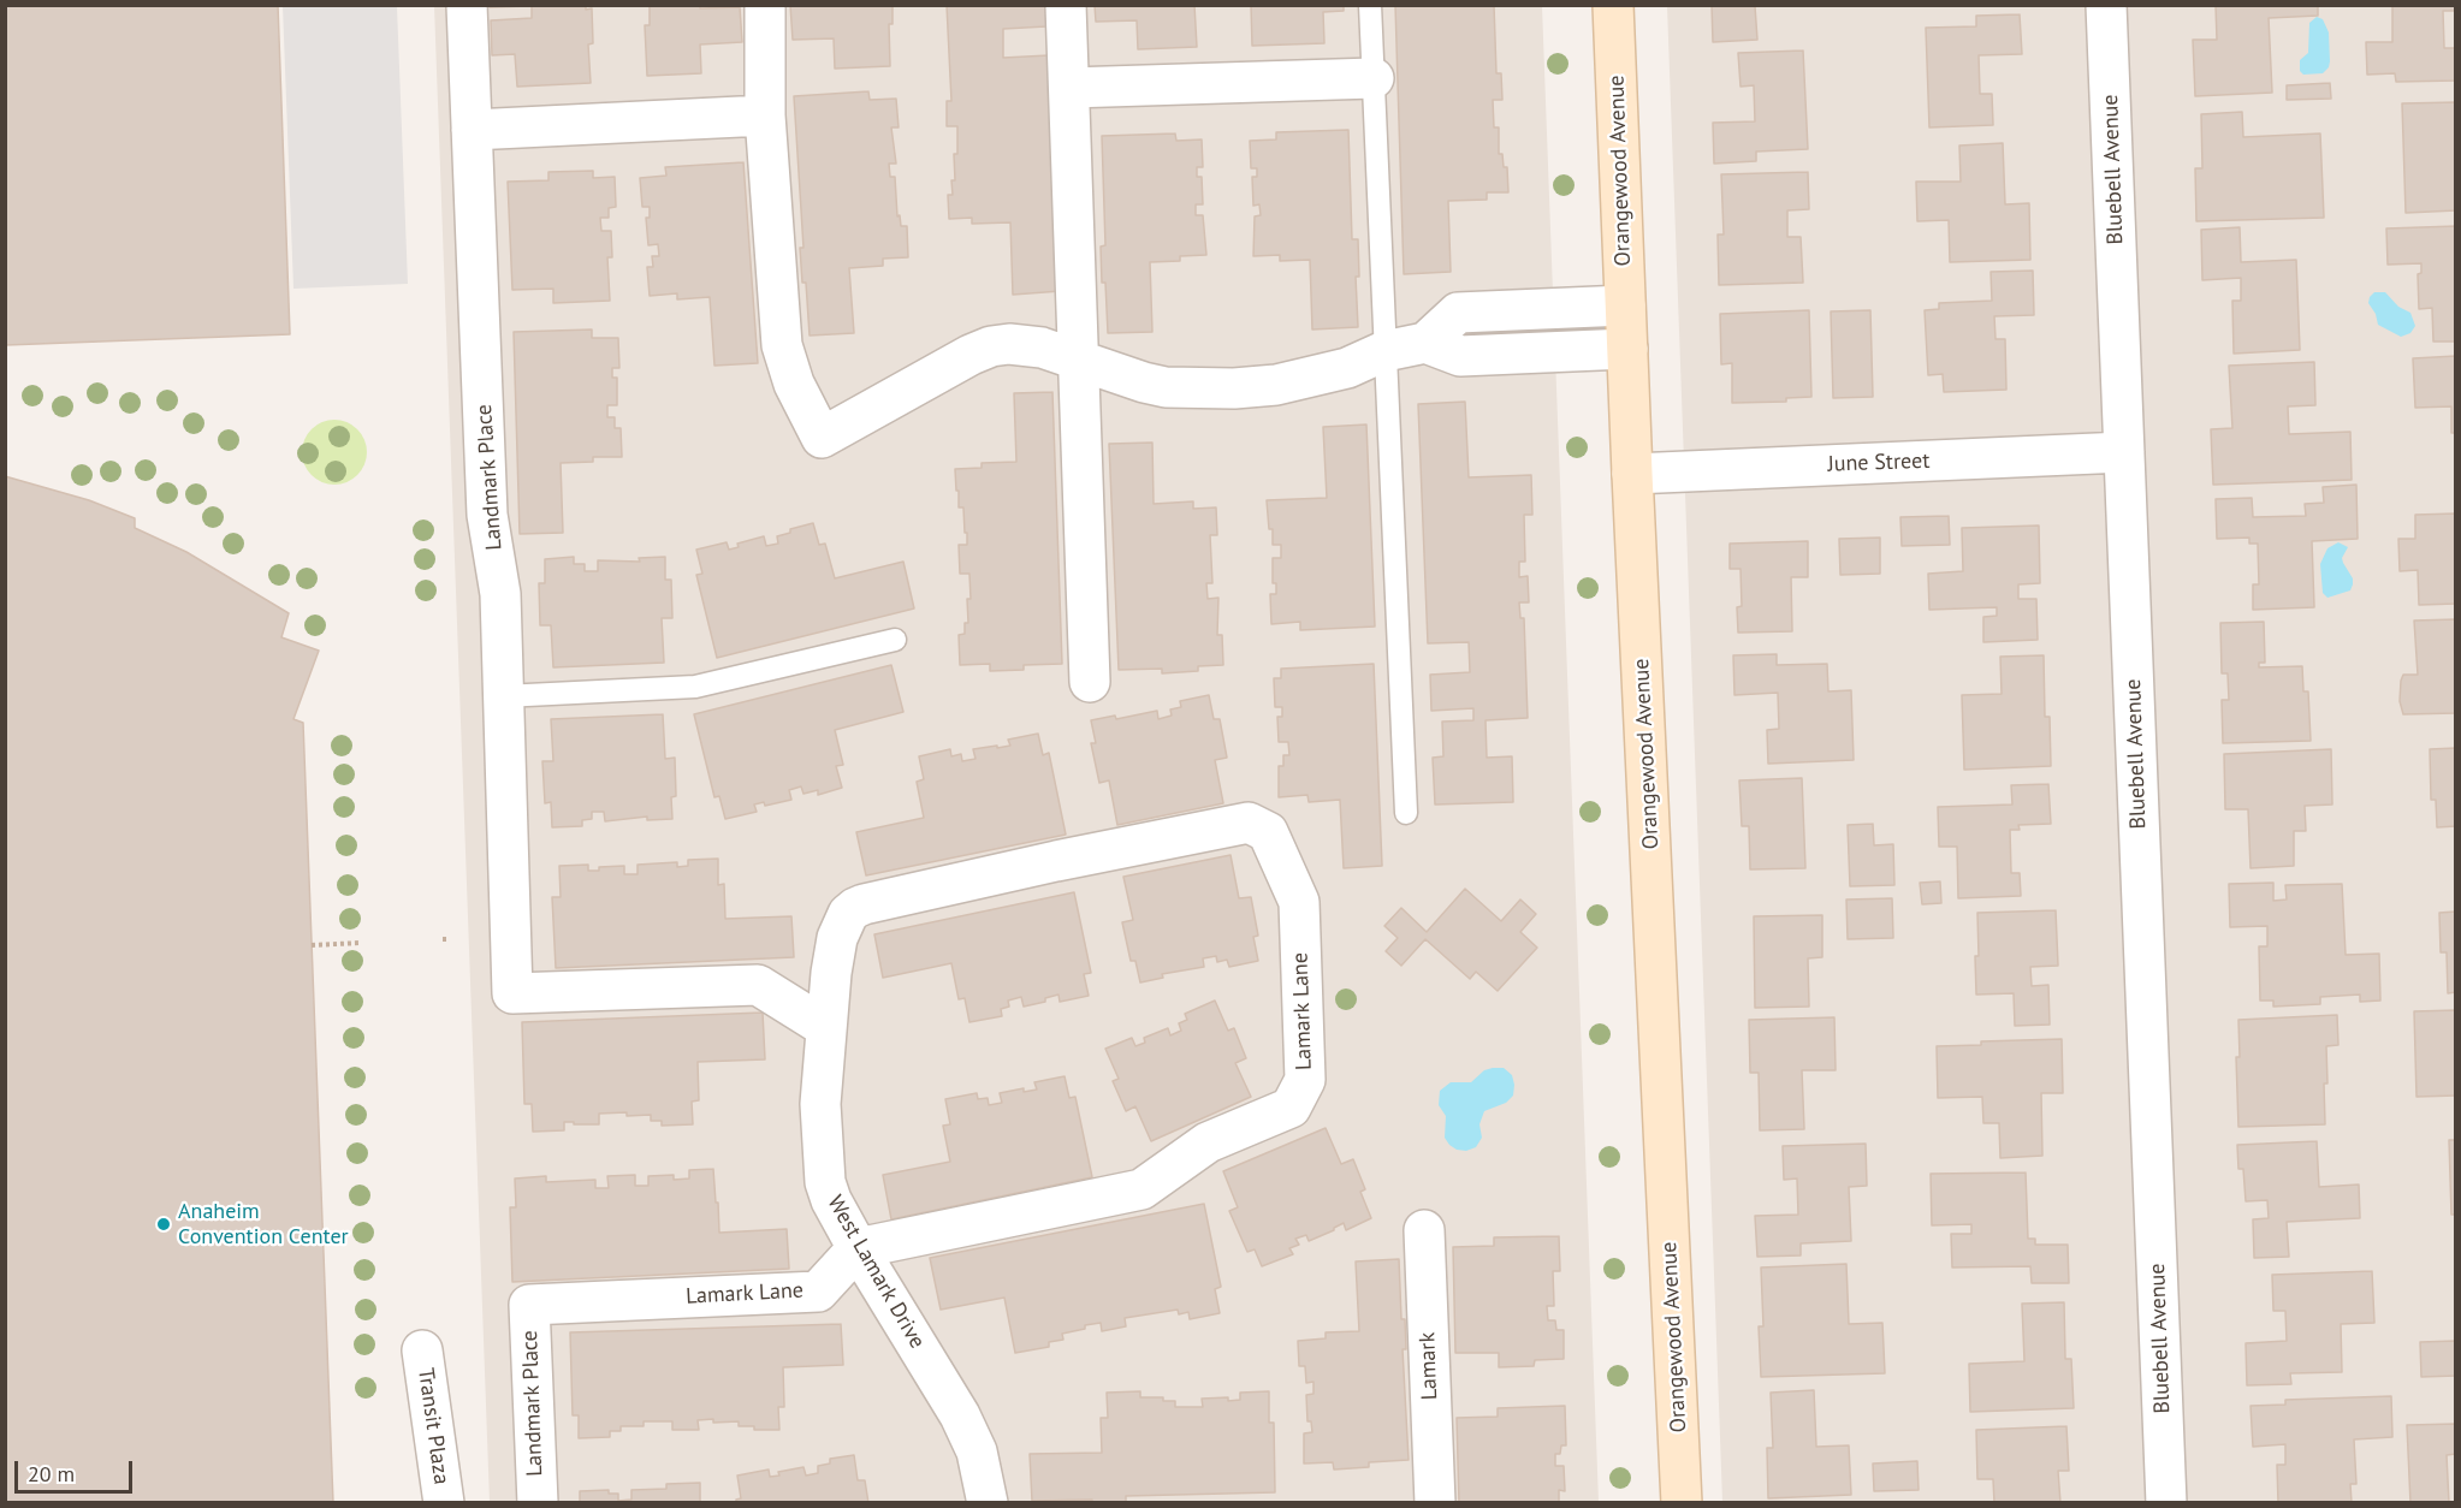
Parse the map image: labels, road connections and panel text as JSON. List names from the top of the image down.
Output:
{
  "streets": {
    "main road": ["Orangewood Avenue"],
    "street": [
      "Bluebell Avenue",
      "June Street",
      "Landmark Place",
      "Lamark Lane",
      "West Lamark Drive",
      "Lamark",
      "Transit Plaza"
    ]
  },
  "crossings": [
    ["Bluebell Avenue", "June Street"],
    ["Orangewood Avenue", "June Street"],
    ["Landmark Place", "Lamark Lane"],
    ["Landmark Place", "West Lamark Drive"],
    ["Lamark Lane", "West Lamark Drive"]
  ],
  "places": ["Anaheim Convention Center"],
  "scale_bar": "20 m"
}
